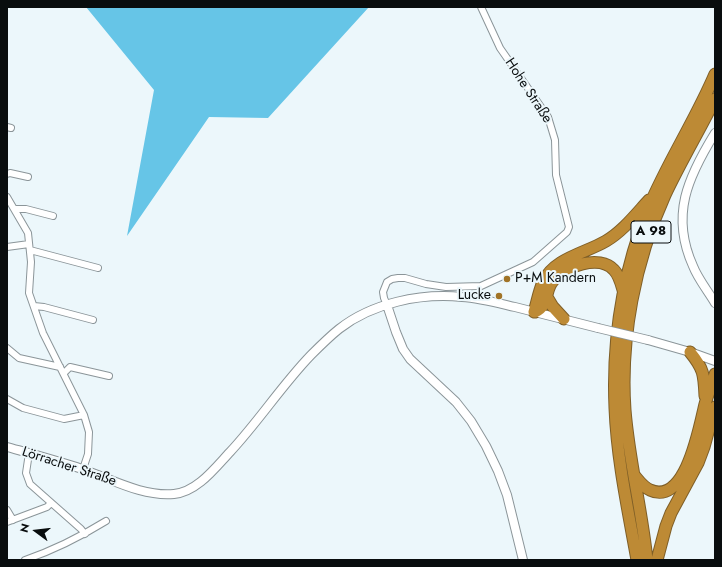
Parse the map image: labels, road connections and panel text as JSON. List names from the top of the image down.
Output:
{
  "streets": {
    "highway": ["A 98"],
    "street": ["Hohe Straße", "Lörracher Straße"]
  },
  "crossings": [
    ["Hohe Straße", "Lörracher Straße"]
  ],
  "places": ["P+M Kandern", "Lucke"],
  "north": "left"
}
